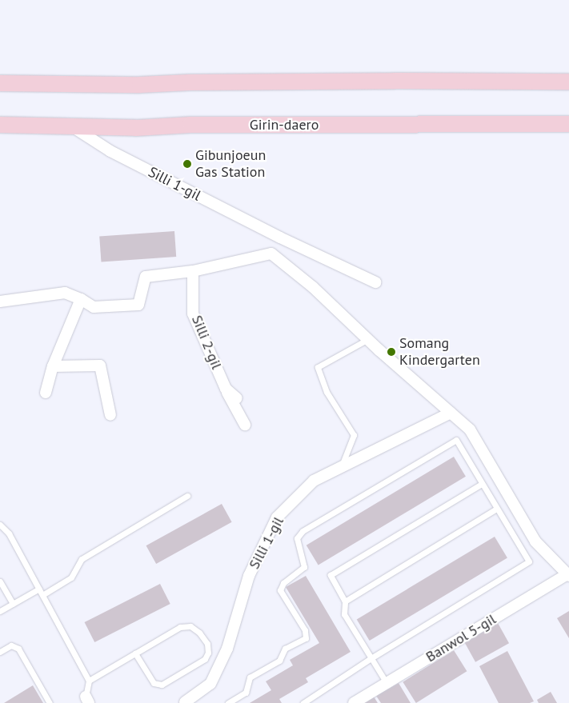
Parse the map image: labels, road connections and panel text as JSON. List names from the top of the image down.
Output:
{
  "streets": {
    "street": [
      "Girin-daero",
      "Silli 1-gil",
      "Silli 2-gil",
      "Banwol 5-gil"
    ]
  },
  "crossings": [
    ["Girin-daero", "Silli 1-gil"]
  ],
  "places": ["Gibunjoeun Gas Station", "Somang Kindergarten"]
}
